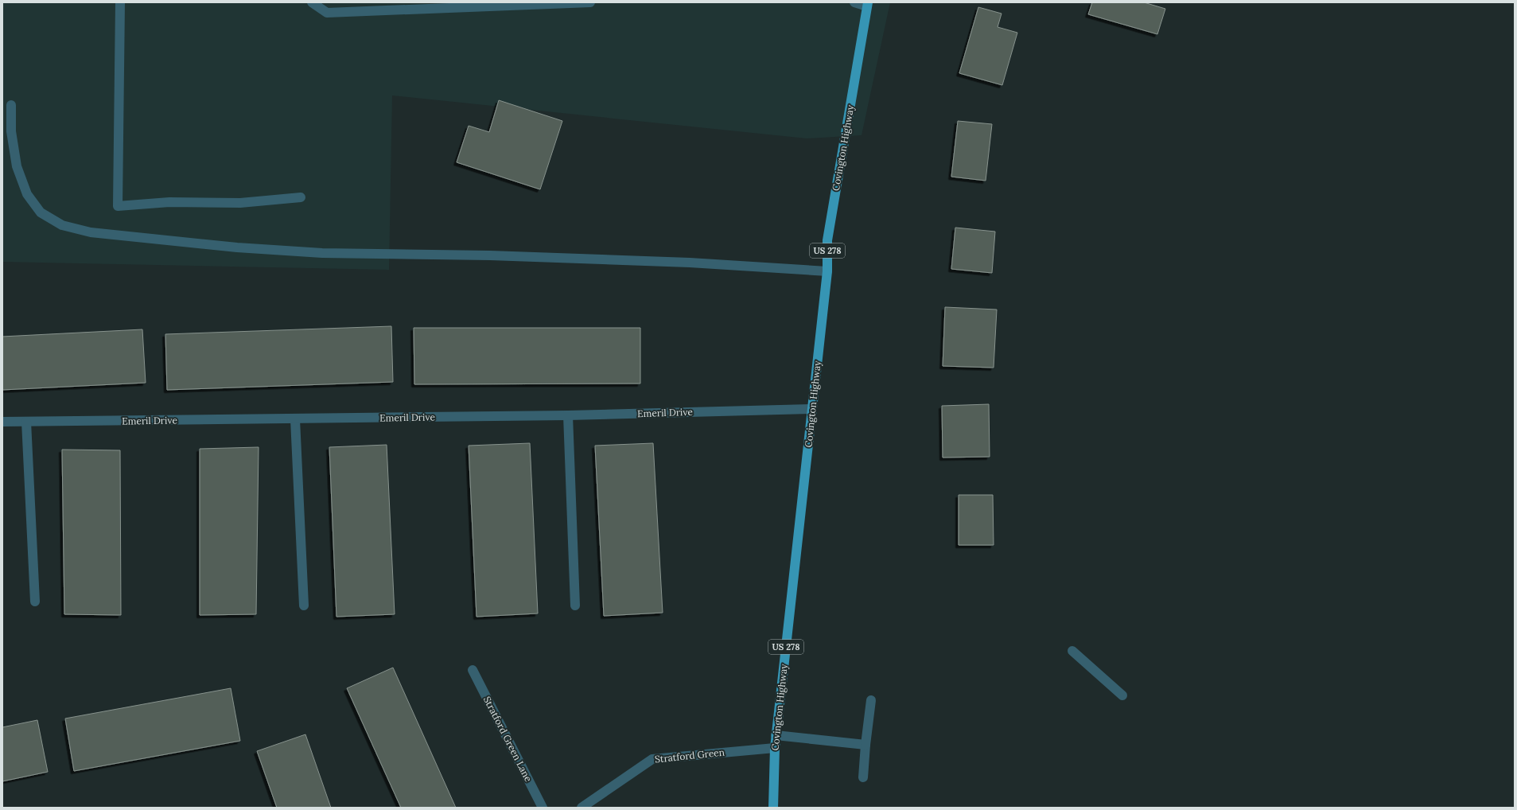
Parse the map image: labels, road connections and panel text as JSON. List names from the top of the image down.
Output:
{
  "streets": {
    "main road": ["Covington Highway", "US 278"],
    "street": ["Emeril Drive", "Stratford Green Lane", "Stratford Green"]
  },
  "crossings": [
    ["Covington Highway", "Emeril Drive"],
    ["Covington Highway", "Stratford Green"]
  ]
}
